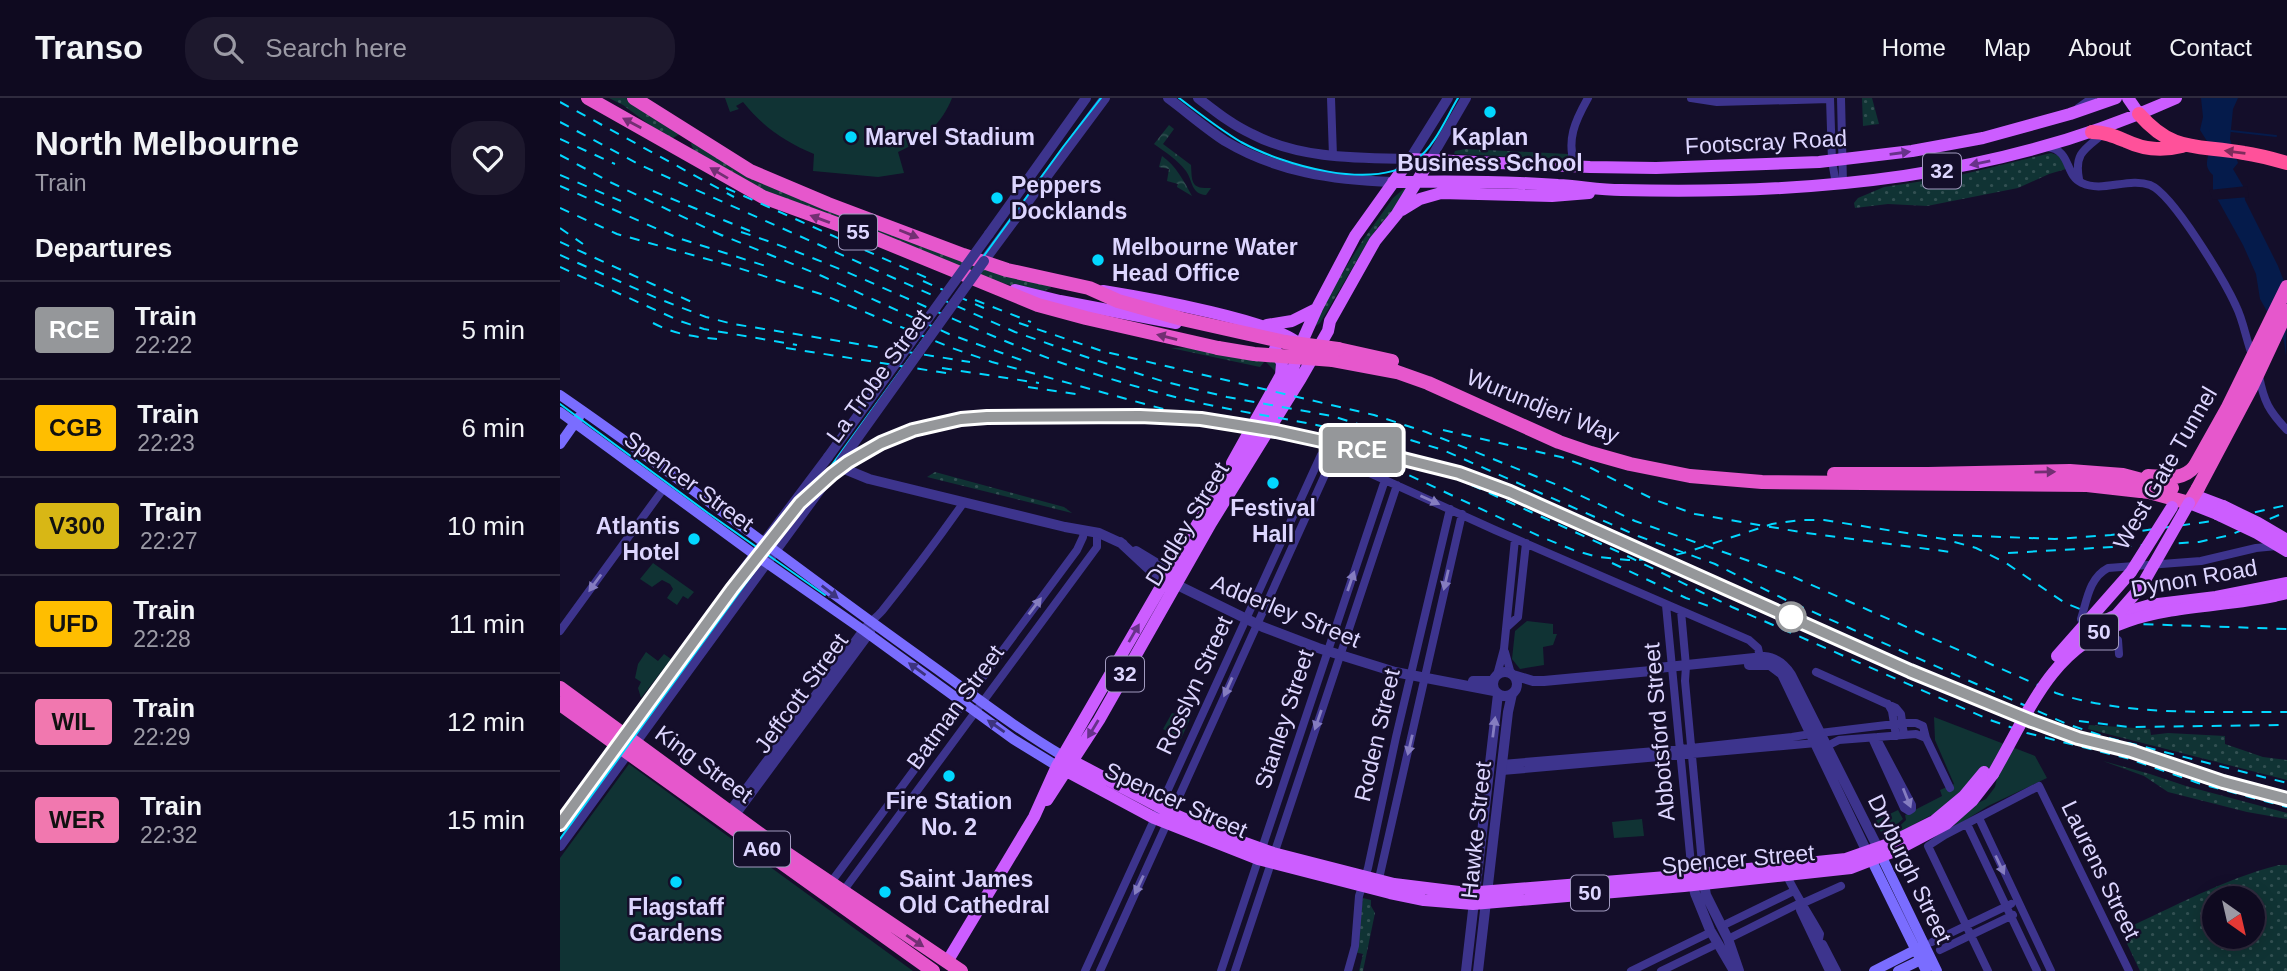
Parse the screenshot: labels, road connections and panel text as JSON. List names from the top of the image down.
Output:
{
  "streets": {
    "highway": [
      "55",
      "Wurundjeri Way",
      "West Gate Tunnel",
      "King Street",
      "A60"
    ],
    "main road": [
      "Footscray Road",
      "32",
      "Spencer Street",
      "Dudley Street",
      "Dynon Road",
      "50",
      "Dryburgh Street"
    ],
    "street": [
      "La Trobe Street",
      "Adderley Street",
      "Rosslyn Street",
      "Jeffcott Street",
      "Batman Street",
      "Stanley Street",
      "Abbotsford Street",
      "Roden Street",
      "Hawke Street",
      "Laurens Street"
    ]
  },
  "crossings": [
    ["Footscray Road", "32"],
    ["Footscray Road", "Dudley Street"],
    ["32", "Dudley Street"],
    ["55", "Wurundjeri Way"],
    ["55", "Dudley Street"],
    ["La Trobe Street", "Spencer Street"],
    ["La Trobe Street", "Adderley Street"],
    ["La Trobe Street", "King Street"],
    ["Wurundjeri Way", "West Gate Tunnel"],
    ["Wurundjeri Way", "Dudley Street"],
    ["West Gate Tunnel", "Dynon Road"],
    ["Spencer Street", "Dudley Street"],
    ["Spencer Street", "Dynon Road"],
    ["Spencer Street", "Rosslyn Street"],
    ["Spencer Street", "Jeffcott Street"],
    ["Spencer Street", "Batman Street"],
    ["Spencer Street", "Stanley Street"],
    ["Spencer Street", "Abbotsford Street"],
    ["Spencer Street", "Roden Street"],
    ["Spencer Street", "Hawke Street"],
    ["Spencer Street", "Dryburgh Street"],
    ["Dudley Street", "Adderley Street"],
    ["Dudley Street", "King Street"],
    ["Dynon Road", "Dryburgh Street"],
    ["Adderley Street", "Rosslyn Street"],
    ["Adderley Street", "Jeffcott Street"],
    ["Adderley Street", "Batman Street"],
    ["Adderley Street", "Stanley Street"],
    ["Adderley Street", "Roden Street"],
    ["Adderley Street", "Hawke Street"],
    ["Jeffcott Street", "King Street"],
    ["Batman Street", "King Street"]
  ],
  "places": [
    "Kaplan Business School",
    "Marvel Stadium",
    "Peppers Docklands",
    "Melbourne Water Head Office",
    "Festival Hall",
    "Atlantis Hotel",
    "Fire Station No. 2",
    "Flagstaff Gardens",
    "Saint James Old Cathedral"
  ],
  "north": "bottom right",
  "page": {
    "header": "Transo",
    "search": "Search here",
    "nav": [
      "Home",
      "Map",
      "About",
      "Contact"
    ],
    "heading": [
      ["North Melbourne", "Train"],
      "Departures"
    ],
    "on_map": "RCE",
    "list": [
      {
        "mark": "RCE",
        "name": "Train",
        "note": "22:22",
        "value": "5 min"
      },
      {
        "mark": "CGB",
        "name": "Train",
        "note": "22:23",
        "value": "6 min"
      },
      {
        "mark": "V300",
        "name": "Train",
        "note": "22:27",
        "value": "10 min"
      },
      {
        "mark": "UFD",
        "name": "Train",
        "note": "22:28",
        "value": "11 min"
      },
      {
        "mark": "WIL",
        "name": "Train",
        "note": "22:29",
        "value": "12 min"
      },
      {
        "mark": "WER",
        "name": "Train",
        "note": "22:32",
        "value": "15 min"
      }
    ]
  }
}
